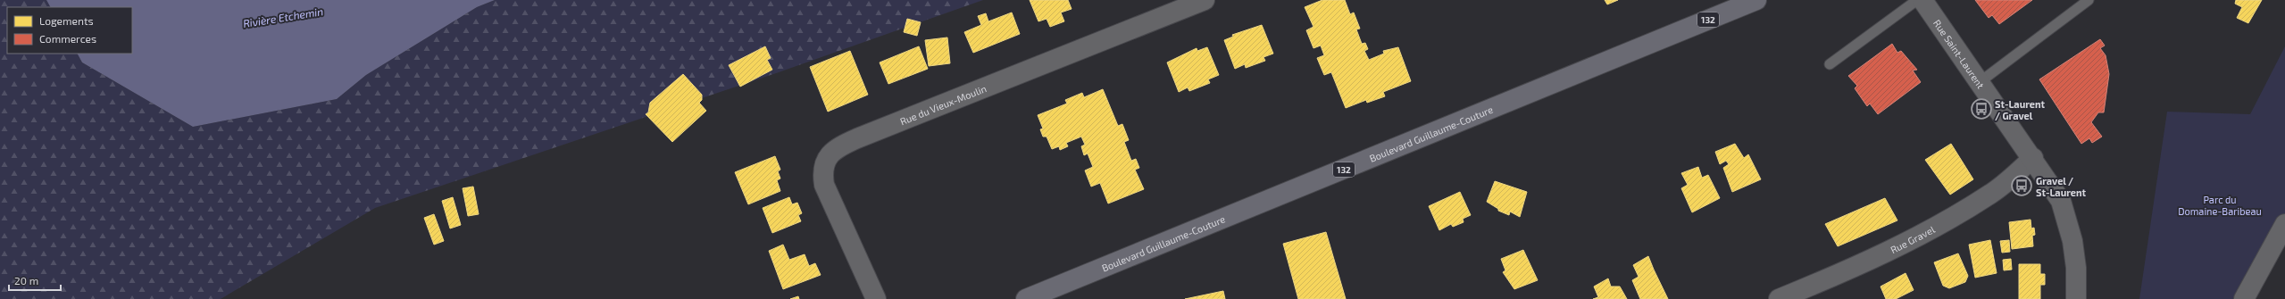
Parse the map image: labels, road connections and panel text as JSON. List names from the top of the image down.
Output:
{
  "streets": {
    "main road": ["132", "Boulevard Guillaume-Couture"],
    "street": ["Rue Saint-Laurent", "Rue du Vieux-Moulin", "Rue Gravel"]
  },
  "crossings": [
    ["Rue Saint-Laurent", "Rue Gravel"]
  ],
  "water": ["Rivière Etchemin"],
  "parks": ["Parc du Domaine-Baribeau"],
  "places": {
    "bus stop": ["St-Laurent / Gravel", "Gravel / St-Laurent"]
  },
  "legend": ["Logements", "Commerces"],
  "scale_bar": "20 m"
}
